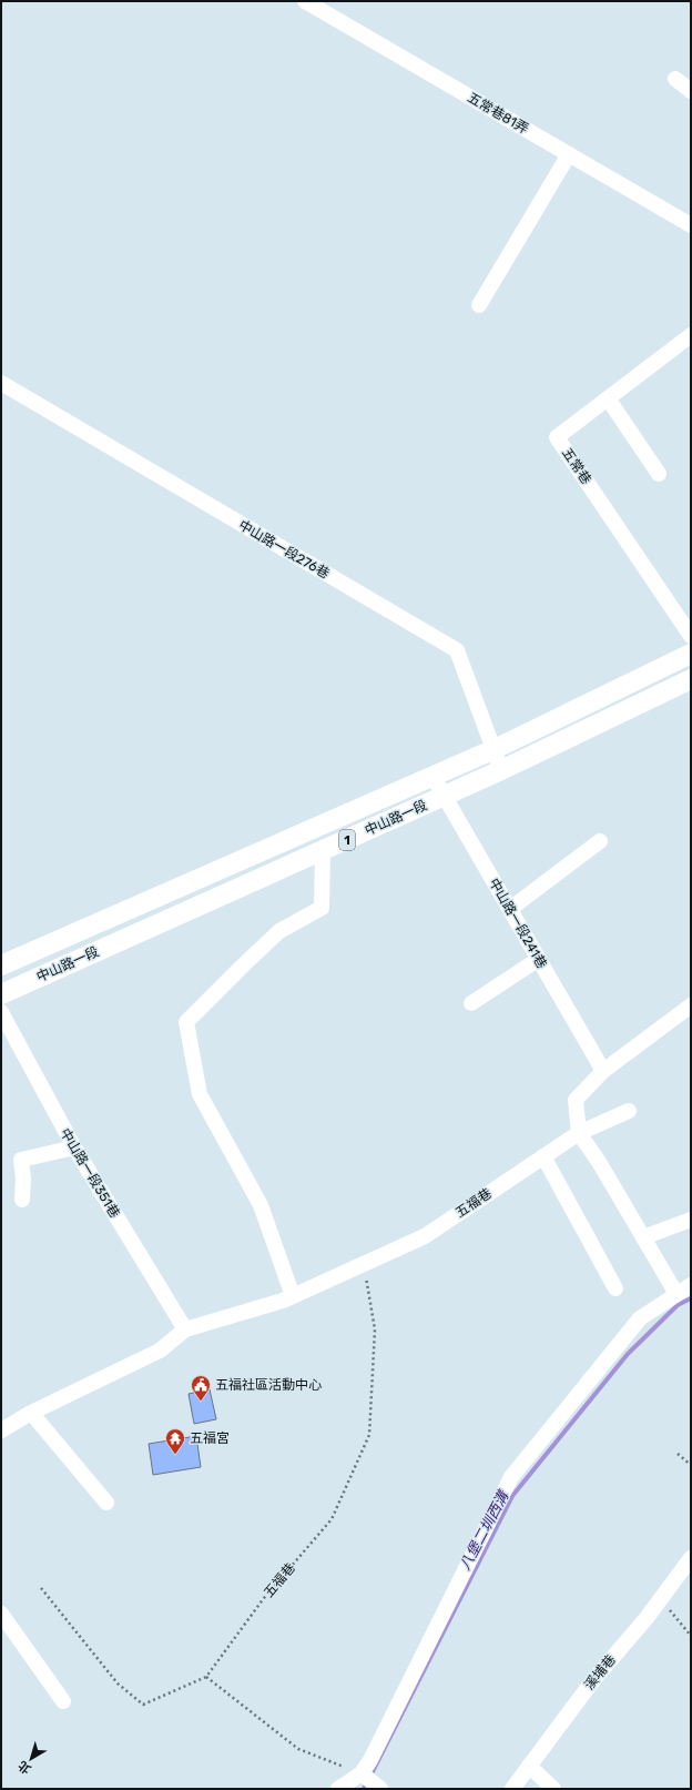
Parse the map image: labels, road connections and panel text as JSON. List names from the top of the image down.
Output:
{
  "streets": {
    "main road": ["中山路一段", "1"],
    "street": [
      "五常巷81弄",
      "五常巷",
      "中山路一段276巷",
      "中山路一段241巷",
      "中山路一段351巷",
      "五福巷",
      "溪埔巷"
    ]
  },
  "crossings": [
    ["中山路一段276巷", "中山路一段"],
    ["中山路一段", "中山路一段241巷"],
    ["中山路一段351巷", "五福巷"]
  ],
  "water": ["八堡二圳西溝"],
  "places": {
    "public building": ["五福社區活動中心"],
    "temple": ["五福宮"]
  },
  "north": "bottom left"
}
